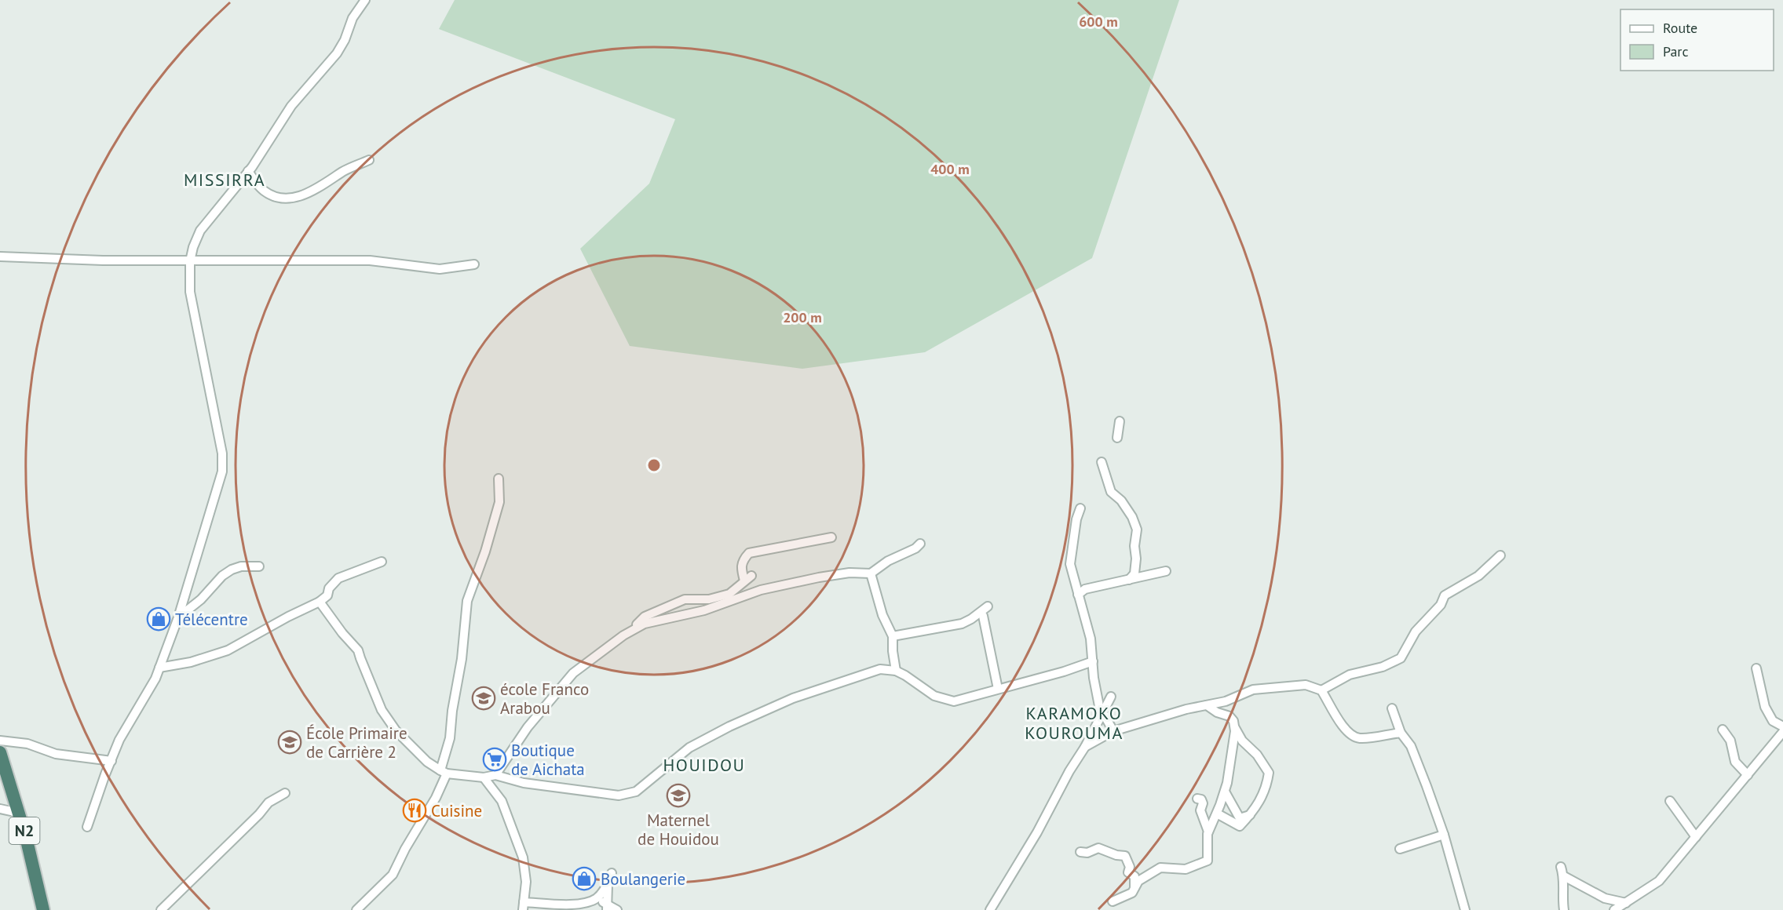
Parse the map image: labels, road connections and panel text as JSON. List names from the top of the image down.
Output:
{
  "streets": {
    "highway": ["N2"]
  },
  "districts": ["MISSIRRA", "KARAMOKO KOUROUMA", "HOUIDOU"],
  "places": {
    "shop": ["Télécentre", "Boulangerie"],
    "school or university": ["école Franco Arabou", "École Primaire de Carrière 2", "Maternel de Houidou"],
    "supermarket": ["Boutique de Aichata"],
    "restaurant": ["Cuisine"]
  },
  "legend": ["Route", "Parc"],
  "rings": ["600 m", "400 m", "200 m"]
}
